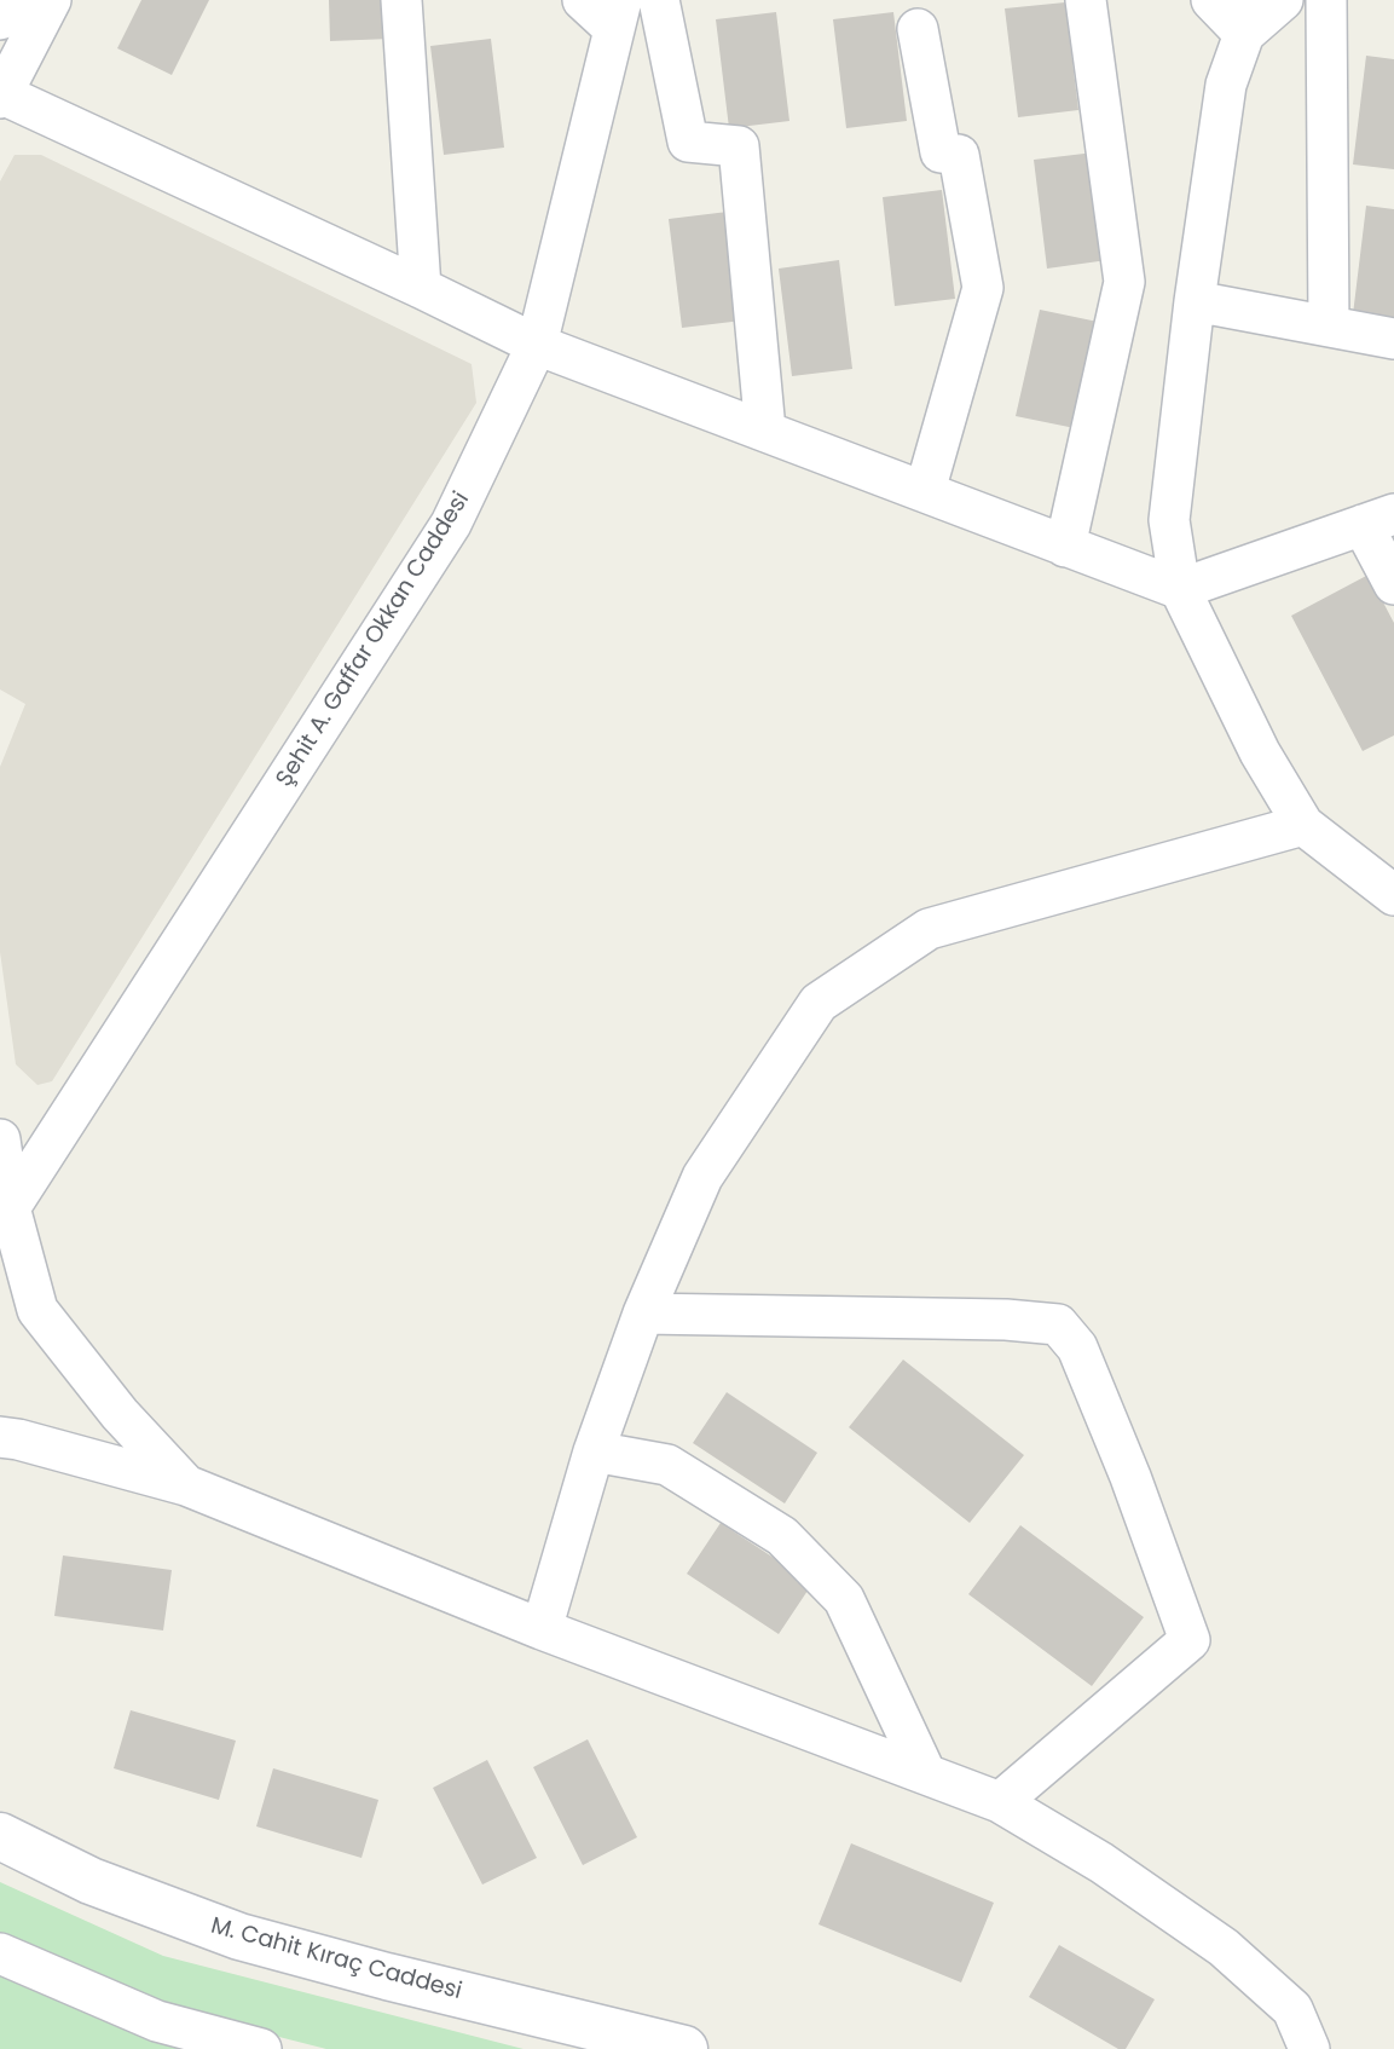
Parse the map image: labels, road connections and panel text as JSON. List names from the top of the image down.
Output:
{
  "streets": {
    "street": ["Şehit A. Gaffar Okkan Caddesi", "M. Cahit Kıraç Caddesi"]
  }
}
